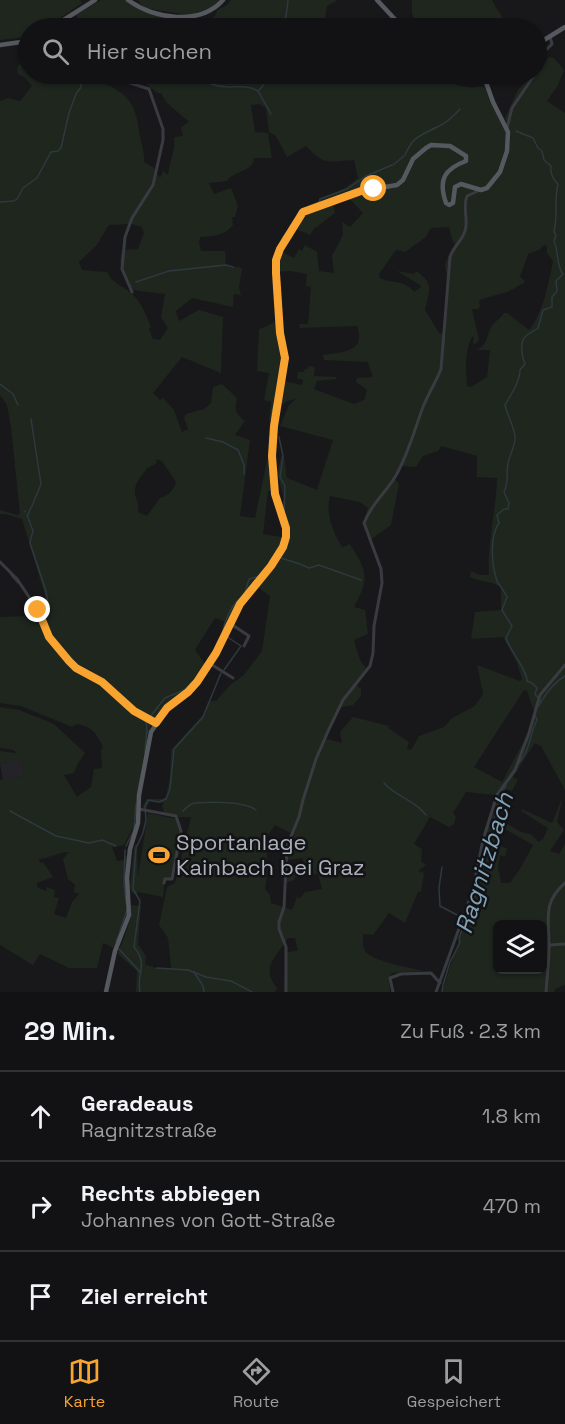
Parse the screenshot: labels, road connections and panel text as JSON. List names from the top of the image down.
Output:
{
  "water": ["Ragnitzbach"],
  "places": {
    "sports": ["Sportanlage Kainbach bei Graz"]
  },
  "page": {
    "search": "Hier suchen",
    "heading": ["29 Min.", "Zu Fuß · 2.3 km"],
    "list": [
      ["Geradeaus", "Ragnitzstraße", "1.8 km"],
      ["Rechts abbiegen", "Johannes von Gott-Straße", "470 m"],
      "Ziel erreicht"
    ],
    "nav": ["Karte", "Route", "Gespeichert"]
  }
}
